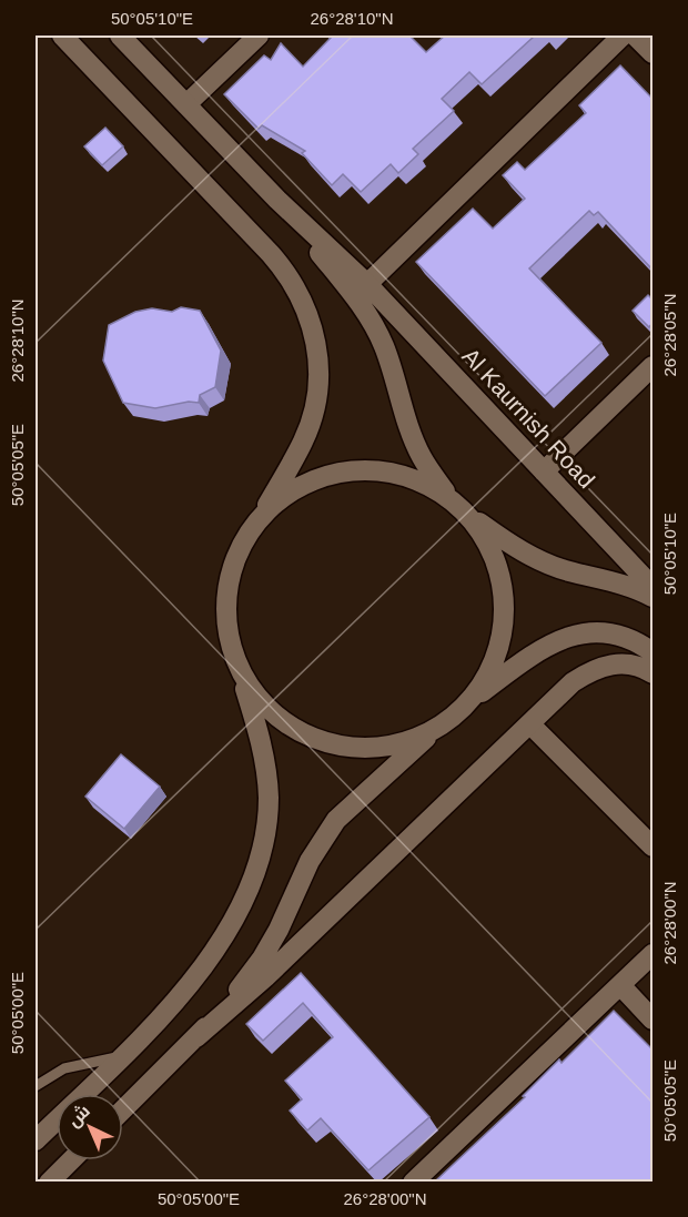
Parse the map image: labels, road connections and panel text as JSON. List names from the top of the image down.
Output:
{
  "streets": {
    "street": ["Al Kaurnish Road"]
  },
  "north": "top left",
  "coordinates": [
    "50°05'10\"E",
    "26°28'10\"N",
    "26°28'05\"N",
    "50°05'05\"E",
    "26°28'00\"N",
    "50°05'00\"E"
  ]
}
